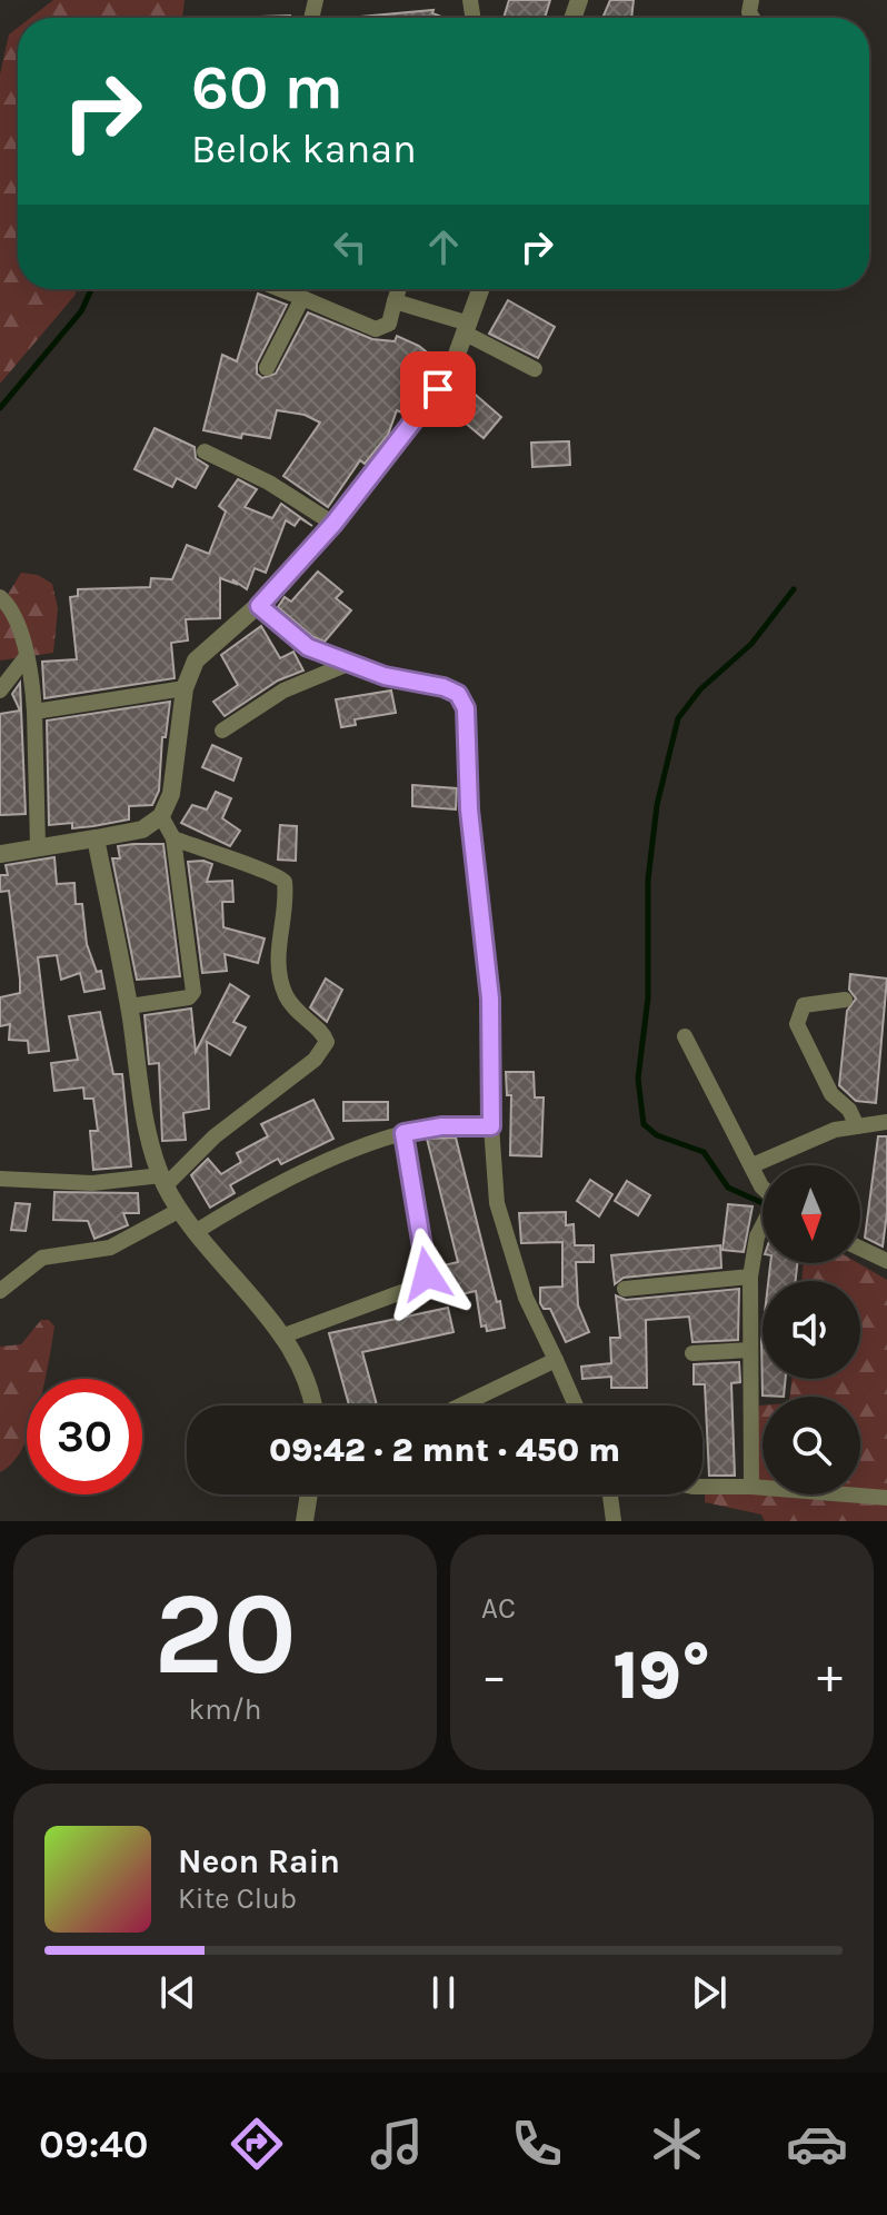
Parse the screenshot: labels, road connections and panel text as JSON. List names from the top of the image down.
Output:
{
  "north": "bottom",
  "page": {
    "turn": ["60 m", "Belok kanan"],
    "limit": "30",
    "trip": "09:42 · 2 mnt · 450 m",
    "tile": [
      ["20", "km/h"],
      "AC"
    ],
    "heat": ["−", "19°", "+"],
    "song": ["Neon Rain", "Kite Club"],
    "tabs": "09:40"
  }
}
